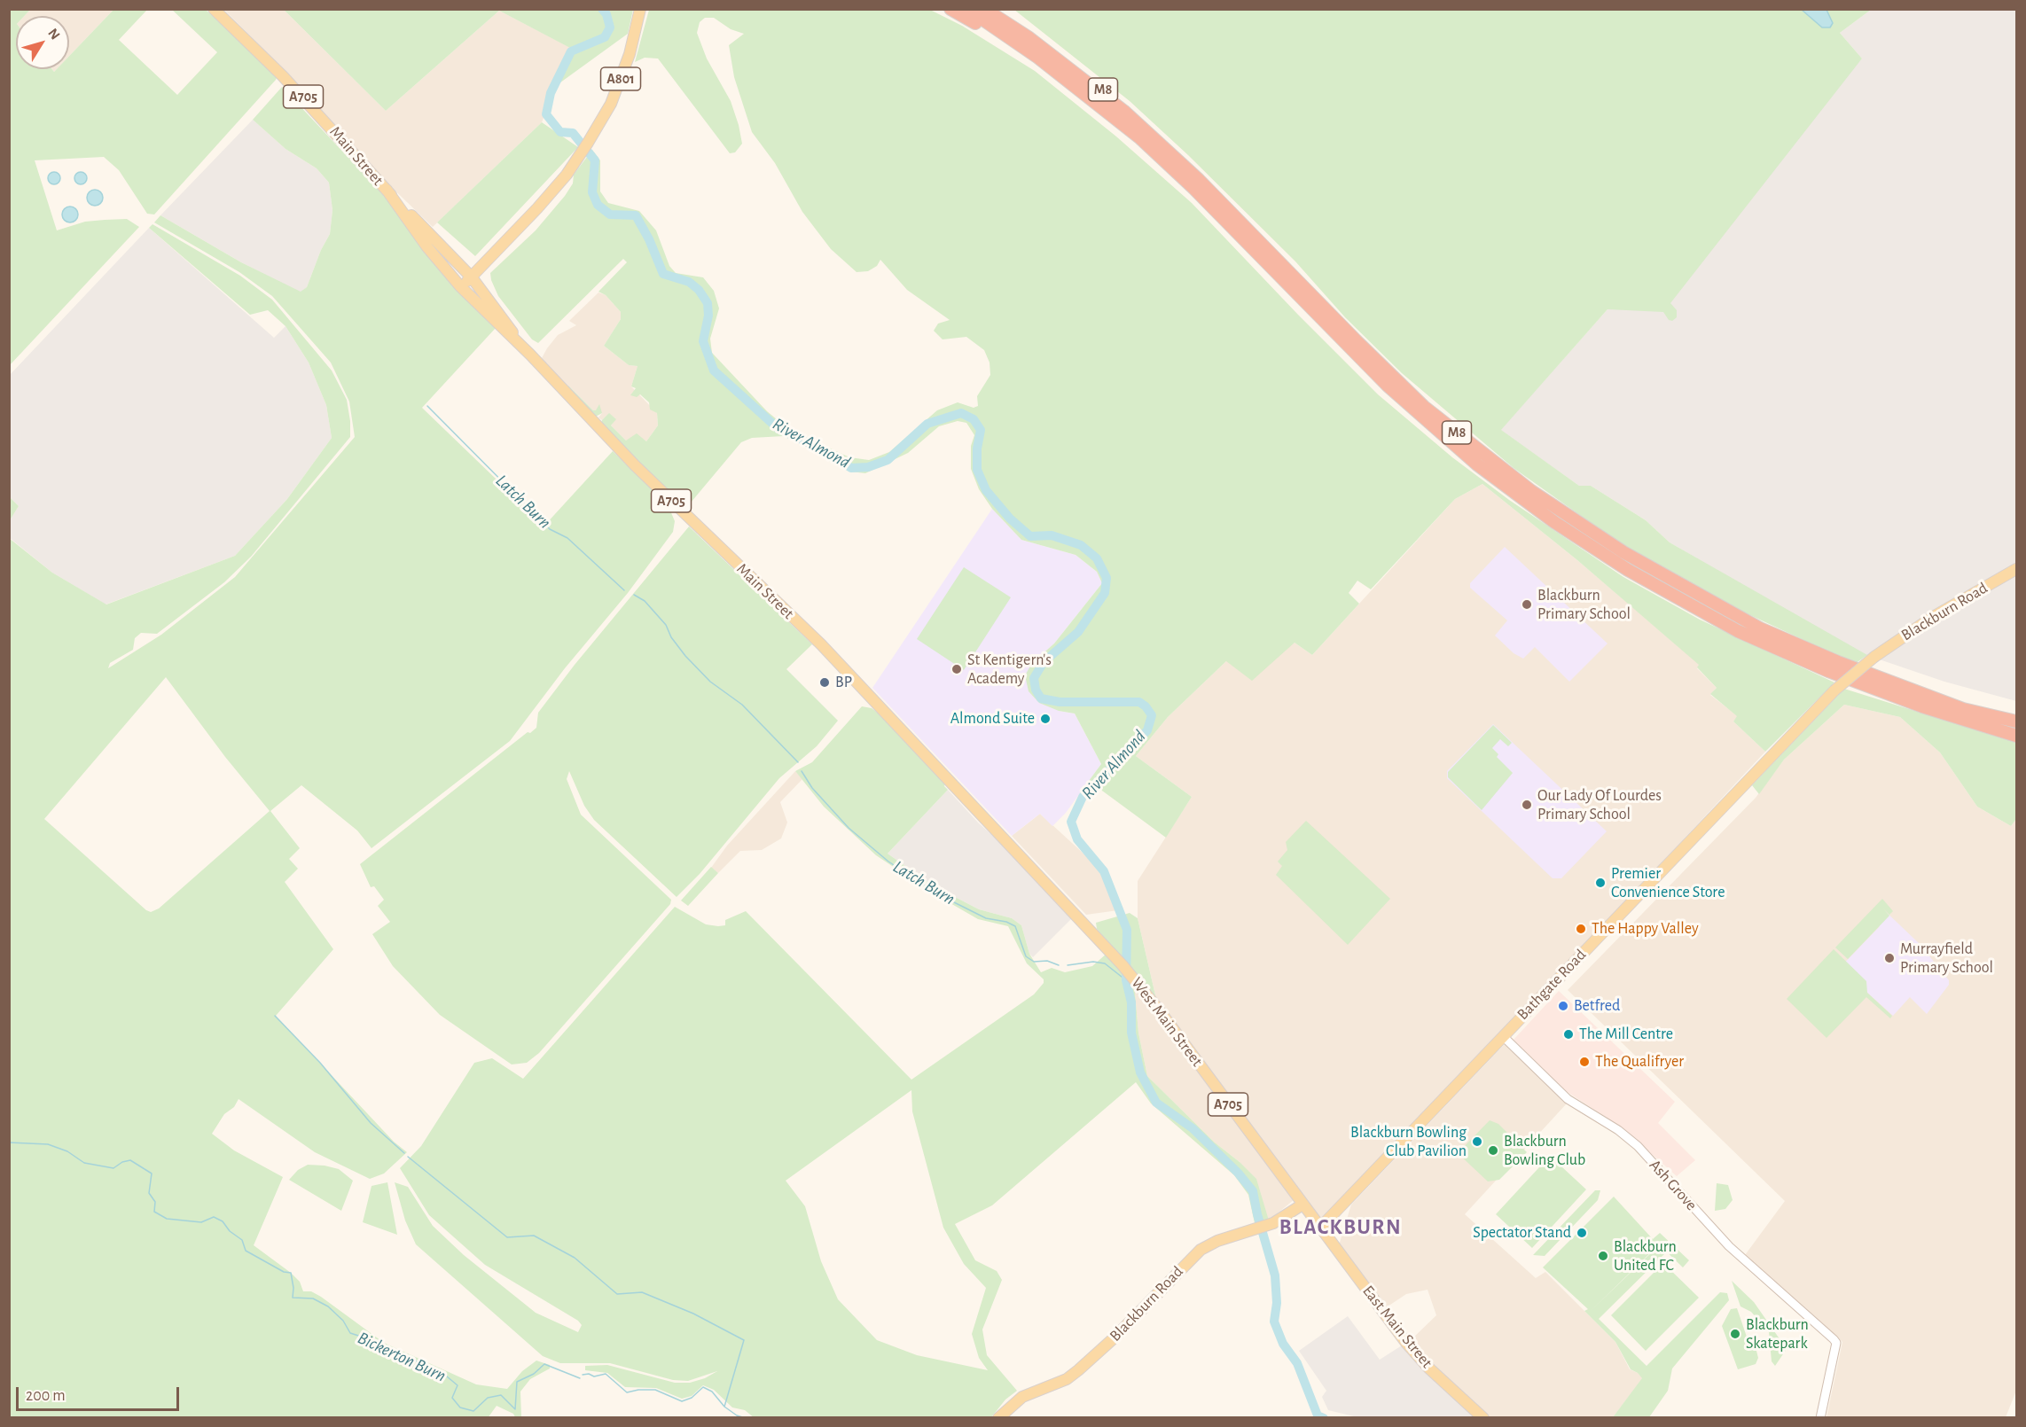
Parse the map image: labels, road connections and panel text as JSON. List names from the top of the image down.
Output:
{
  "streets": {
    "highway": ["M8"],
    "main road": [
      "A801",
      "A705",
      "Main Street",
      "Blackburn Road",
      "Bathgate Road",
      "West Main Street",
      "East Main Street"
    ],
    "street": ["Ash Grove"]
  },
  "crossings": [
    ["A801", "Main Street"],
    ["Main Street", "West Main Street"],
    ["Blackburn Road", "Bathgate Road"],
    ["Blackburn Road", "West Main Street"],
    ["Bathgate Road", "West Main Street"],
    ["Bathgate Road", "Ash Grove"],
    ["Bathgate Road", "East Main Street"],
    ["West Main Street", "East Main Street"]
  ],
  "districts": ["BLACKBURN"],
  "water": ["River Almond", "Latch Burn", "Bickerton Burn"],
  "places": [
    "Blackburn Primary School",
    "St Kentigern's Academy",
    "BP",
    "Almond Suite",
    "Our Lady Of Lourdes Primary School",
    "Premier Convenience Store",
    "The Happy Valley",
    "Murrayfield Primary School",
    "Betfred",
    "The Mill Centre",
    "The Qualifryer",
    "Blackburn Bowling Club Pavilion",
    "Blackburn Bowling Club",
    "Spectator Stand",
    "Blackburn United FC",
    "Blackburn Skatepark"
  ],
  "scale_bar": "200 m",
  "north": "top right"
}
